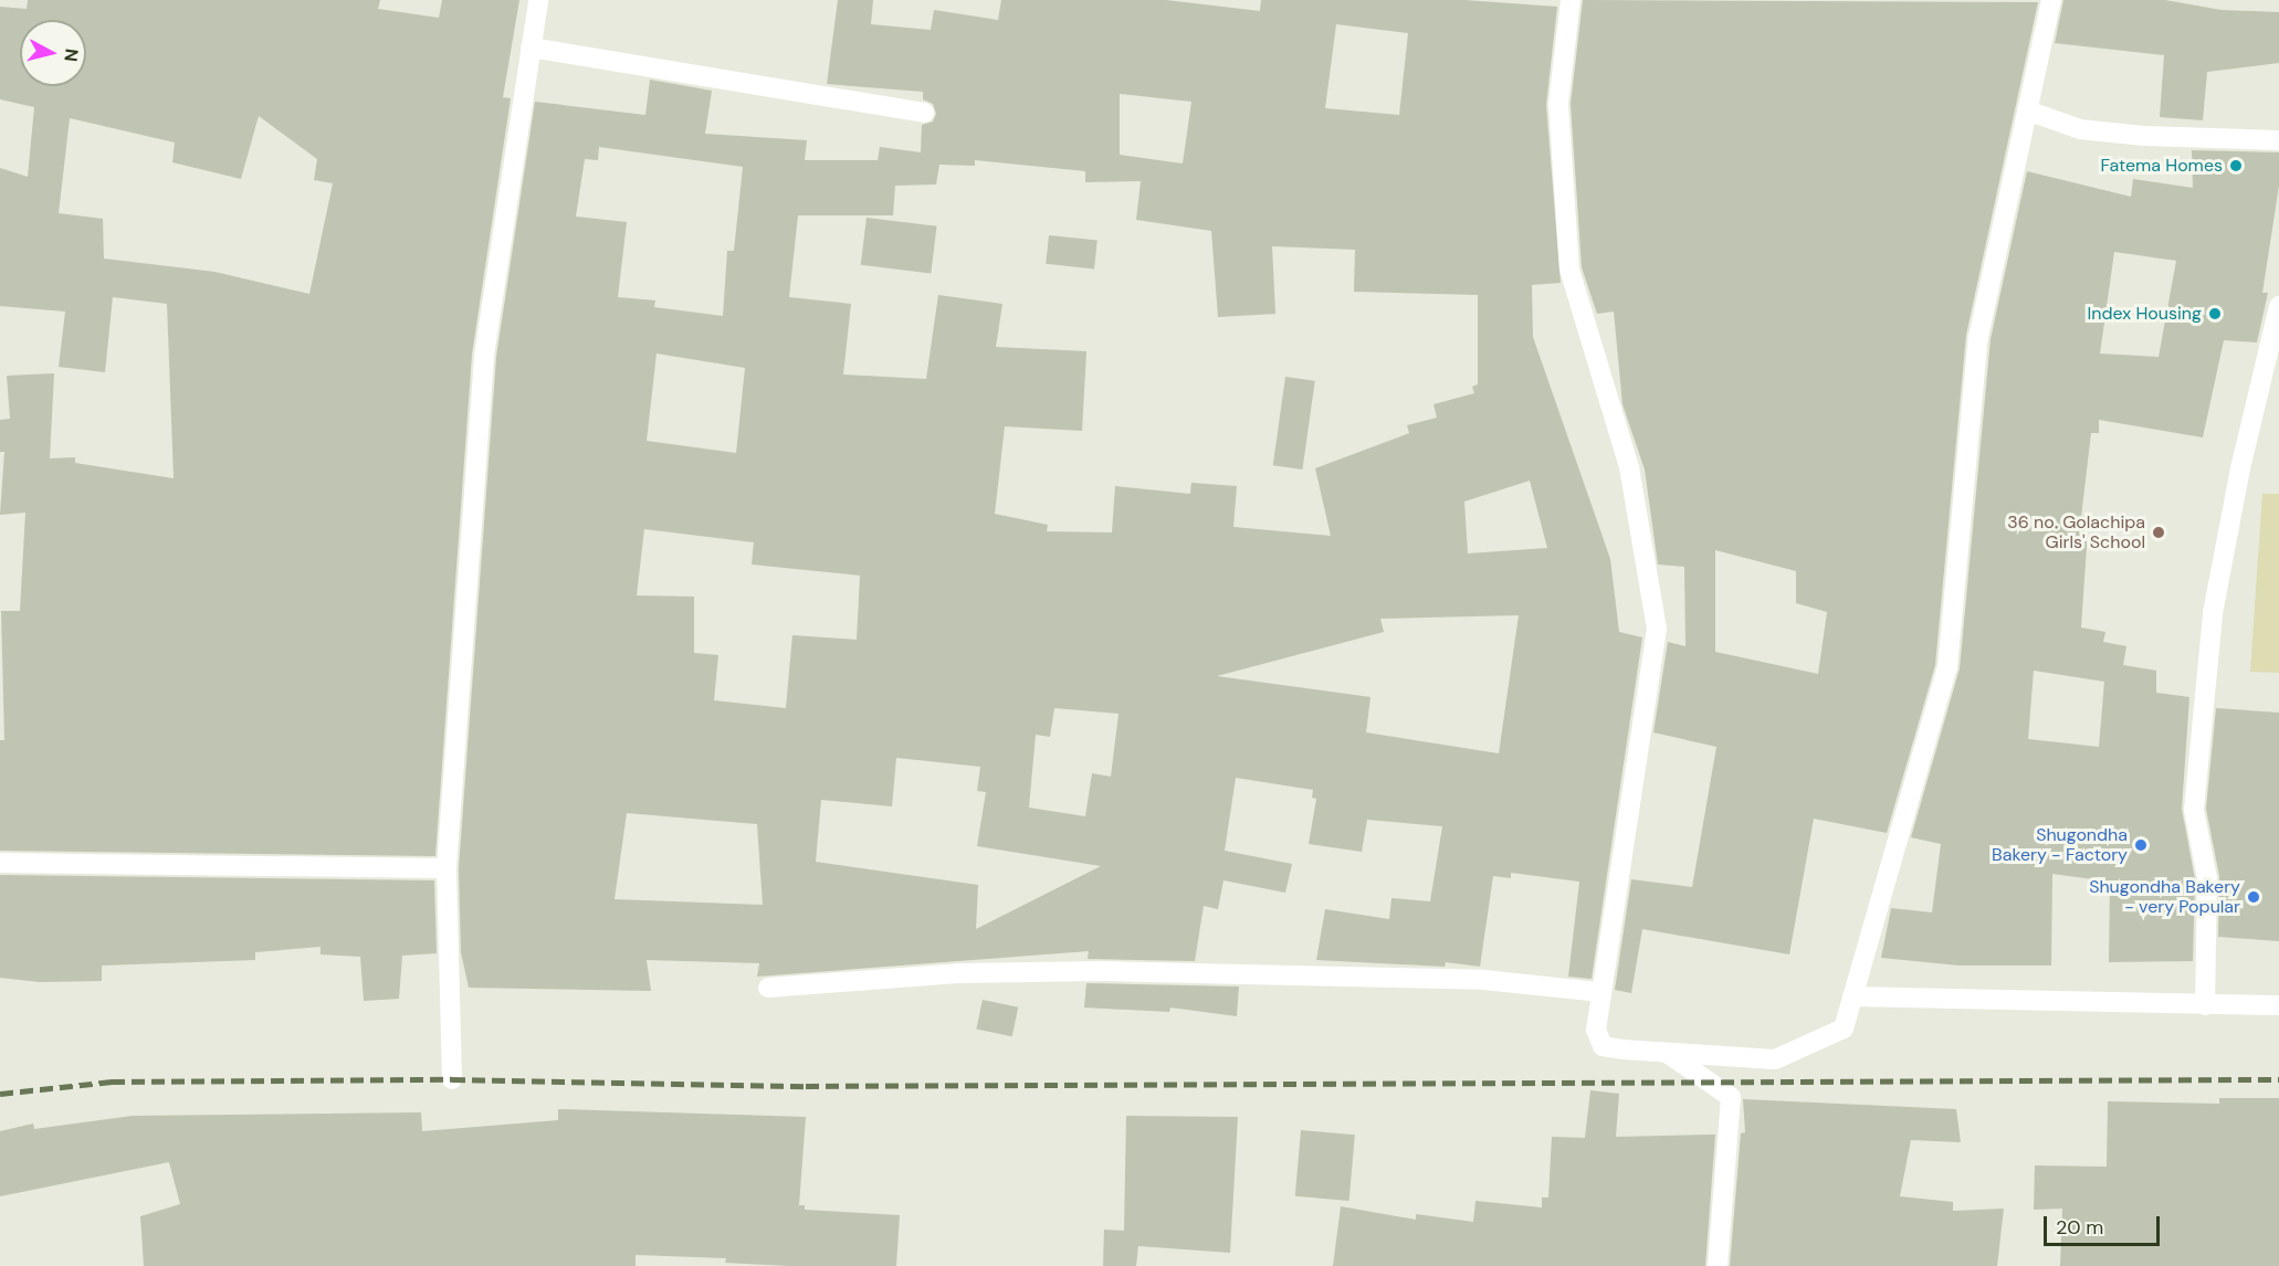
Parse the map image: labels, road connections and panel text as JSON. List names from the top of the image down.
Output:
{
  "places": [
    "Fatema Homes",
    "Index Housing",
    "36 no. Golachipa Girls' School",
    "Shugondha Bakery - Factory",
    "Shugondha Bakery - very Popular"
  ],
  "scale_bar": "20 m",
  "north": "right"
}
